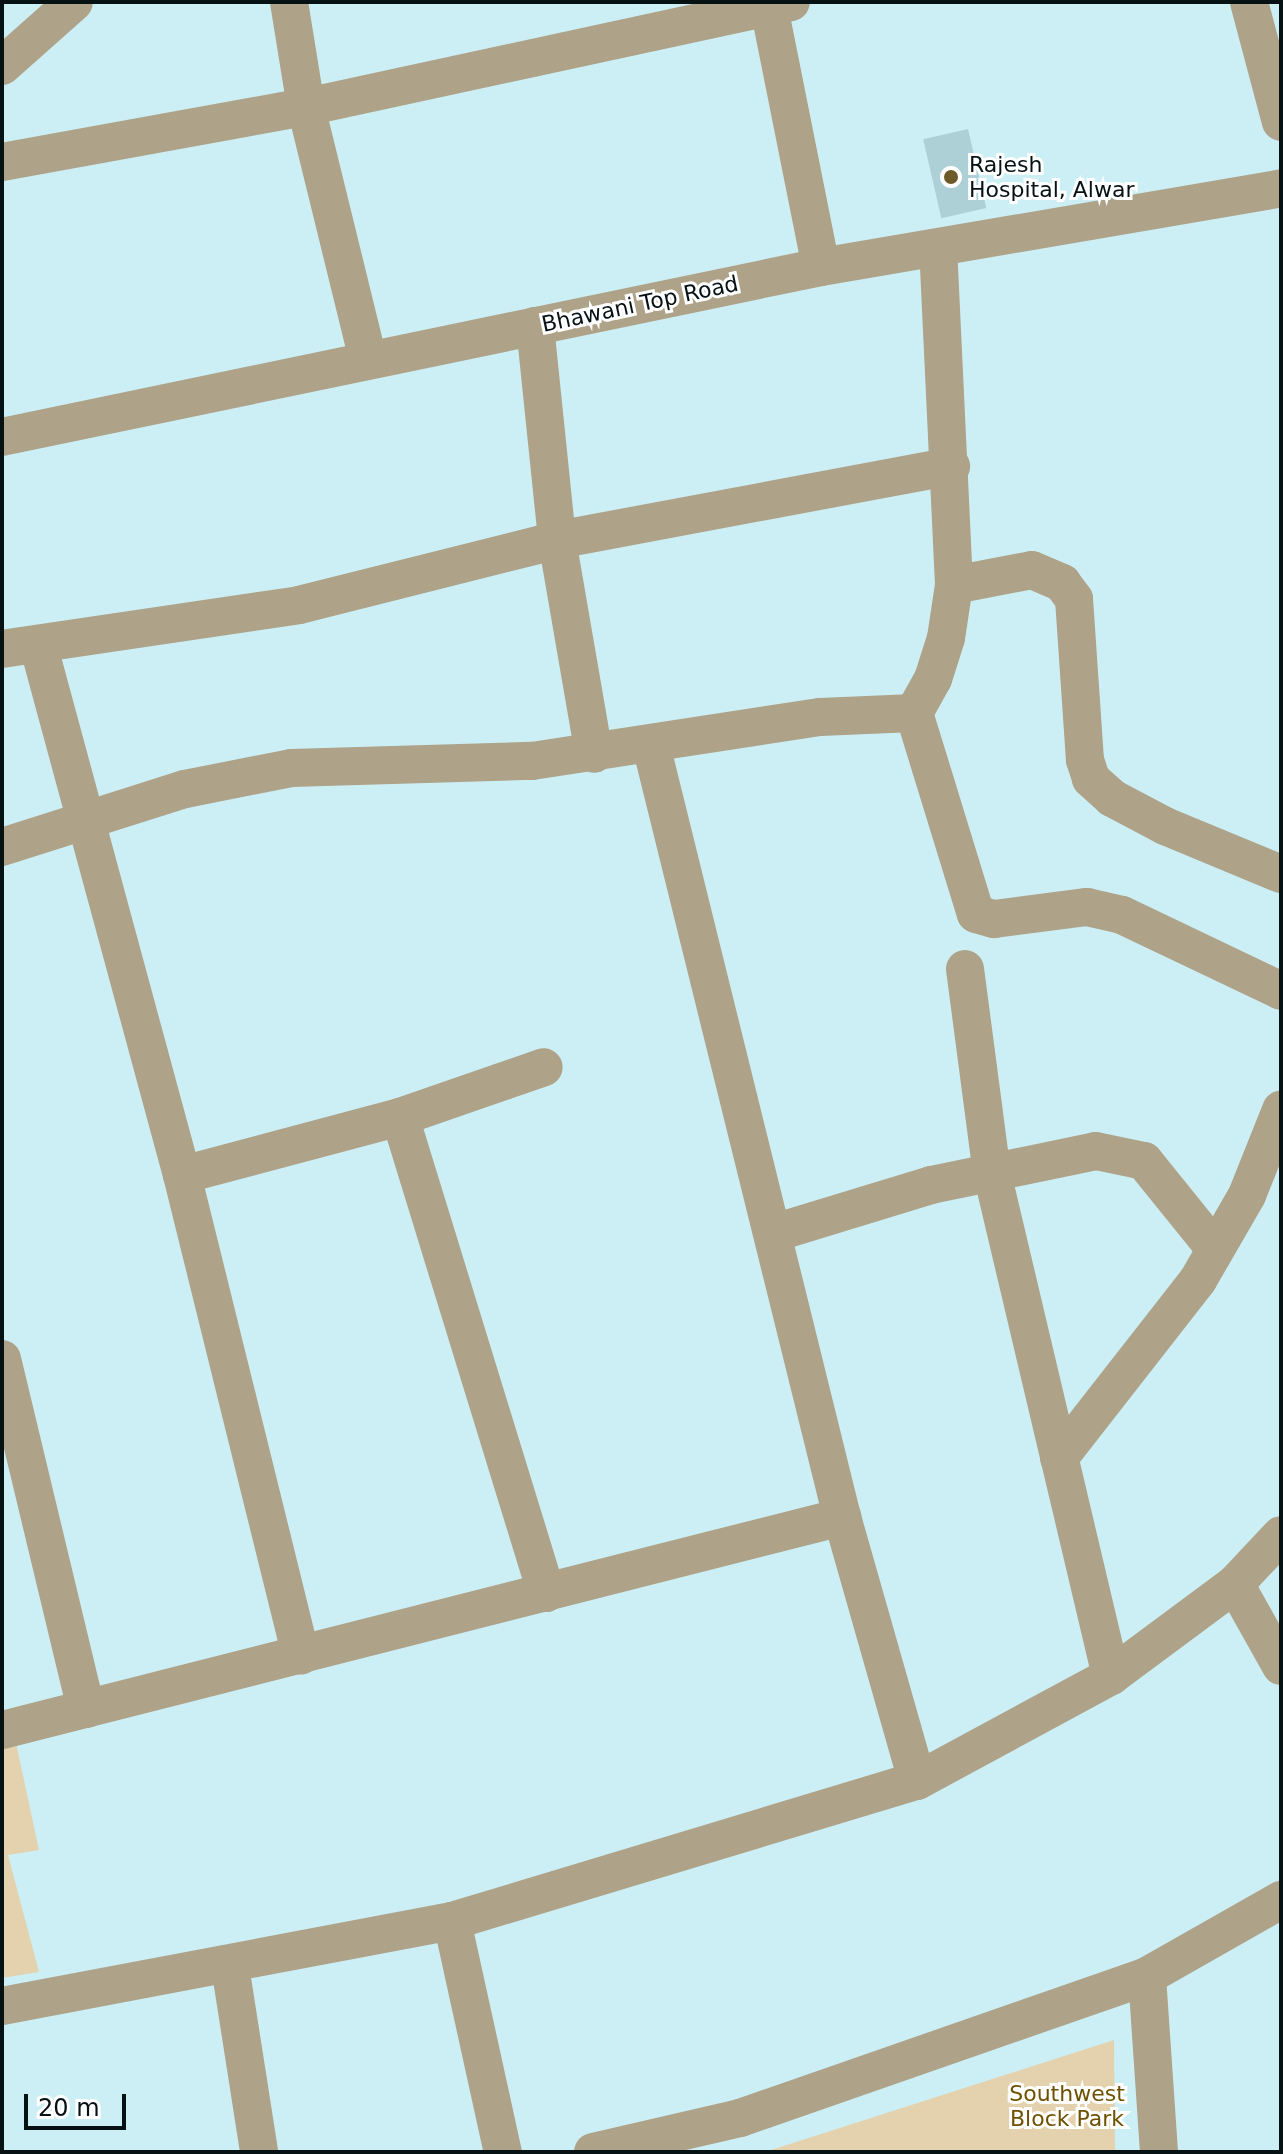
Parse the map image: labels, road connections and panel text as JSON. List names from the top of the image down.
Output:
{
  "streets": {
    "street": ["Bhawani Top Road"]
  },
  "parks": ["Southwest Block Park"],
  "places": ["Rajesh Hospital, Alwar"],
  "scale_bar": "20 m"
}
